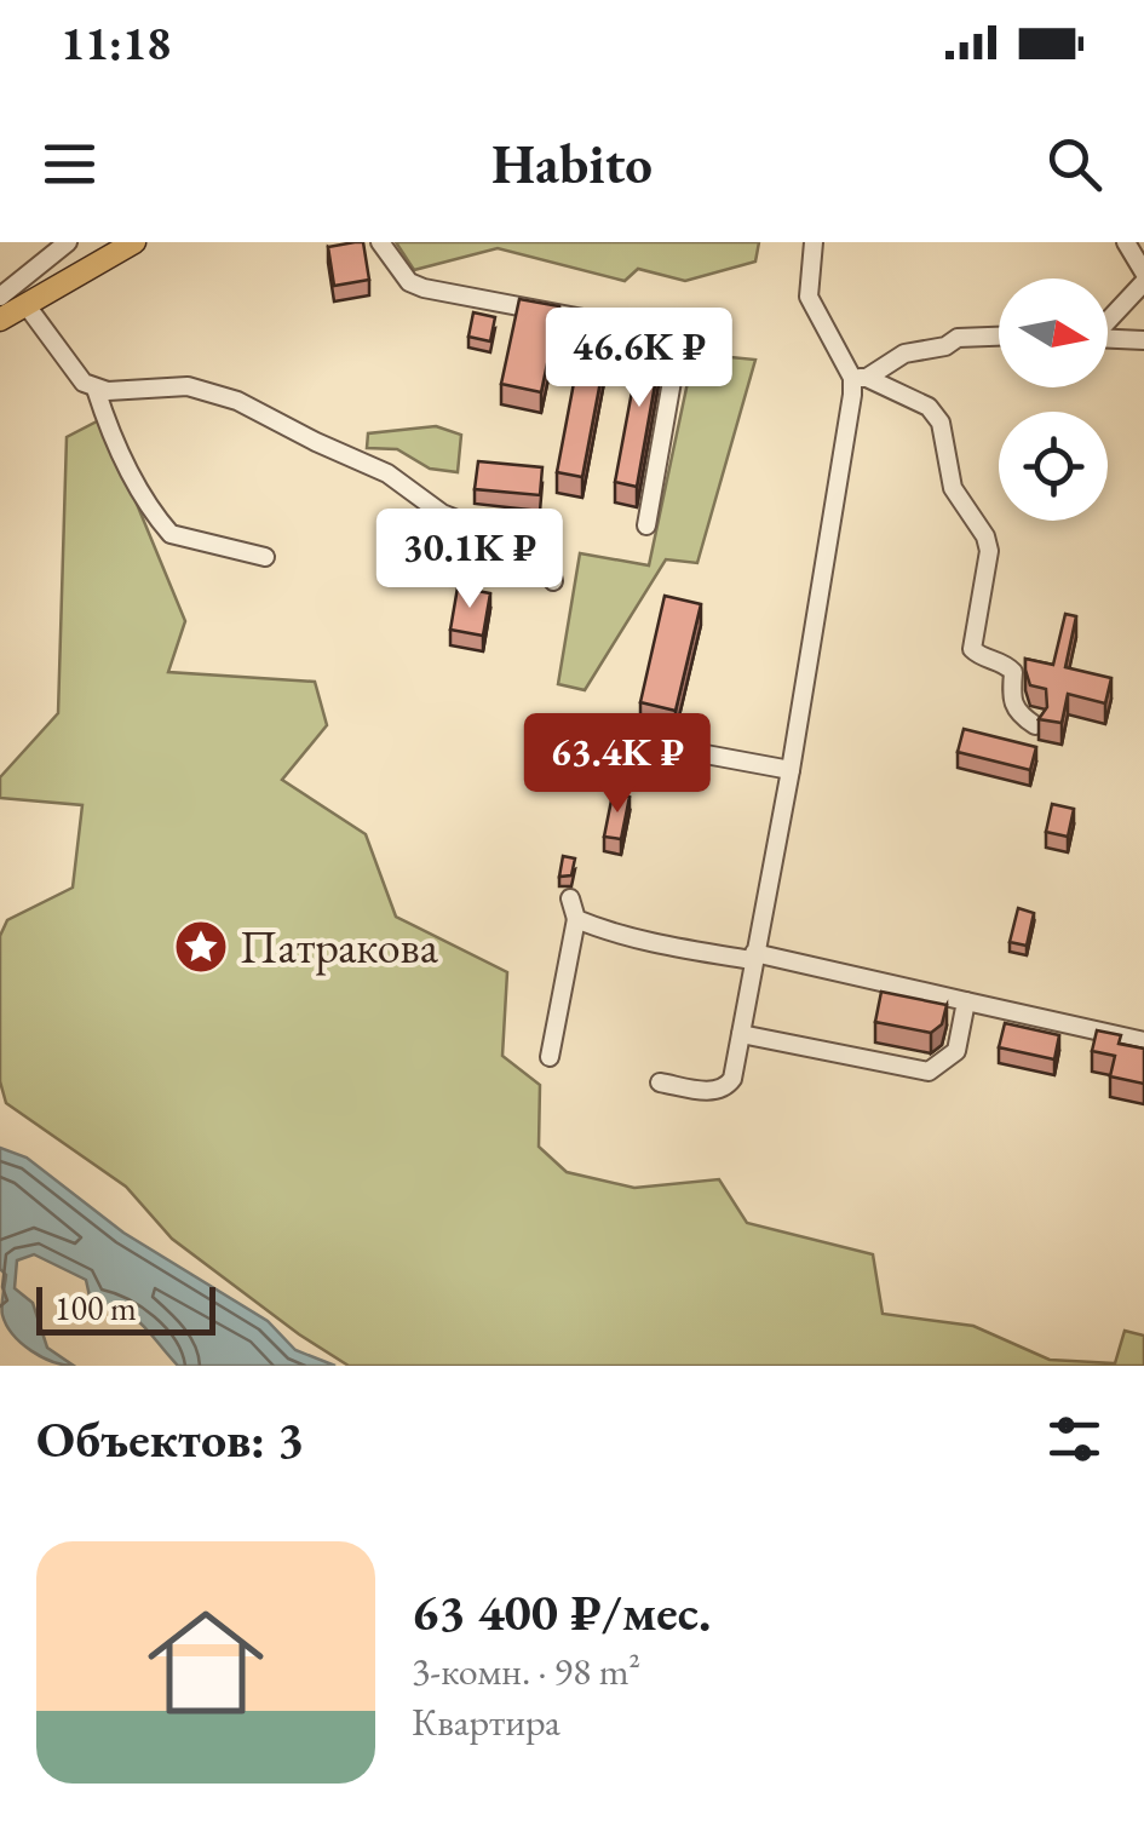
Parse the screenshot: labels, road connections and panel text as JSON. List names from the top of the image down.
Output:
{
  "places": {
    "place": ["Патракова"]
  },
  "scale_bar": "100 m",
  "north": "right",
  "page": {
    "status": "11:18",
    "header": "Habito",
    "price": ["46.6K ₽", "30.1K ₽", "63.4K ₽"],
    "scale": "100 m",
    "heading": "Объектов: 3",
    "list": [
      {
        "name": "63 400 ₽/мес.",
        "note": "3-комн. · 98 m² · Квартира"
      }
    ]
  }
}
